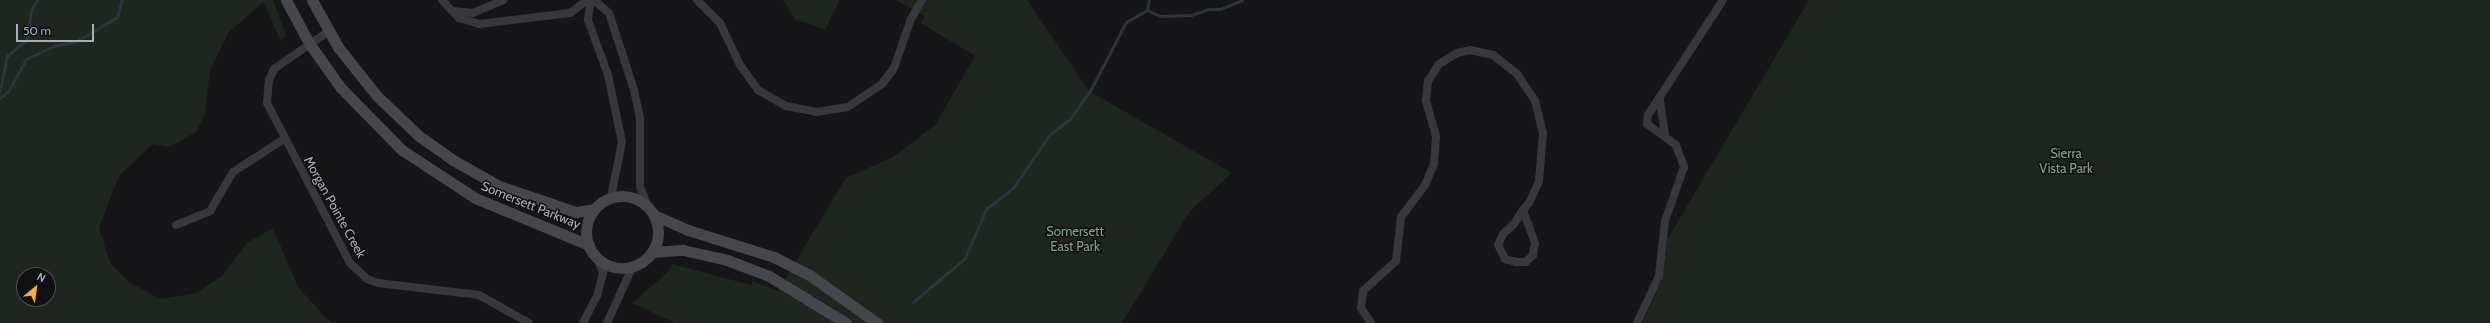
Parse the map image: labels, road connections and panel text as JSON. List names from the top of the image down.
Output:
{
  "streets": {
    "main road": ["Somersett Parkway"],
    "street": ["Morgan Pointe Creek"]
  },
  "crossings": [
    ["Somersett Parkway", "Morgan Pointe Creek"]
  ],
  "parks": ["Sierra Vista Park", "Somersett East Park"],
  "scale_bar": "50 m",
  "north": "top right"
}
